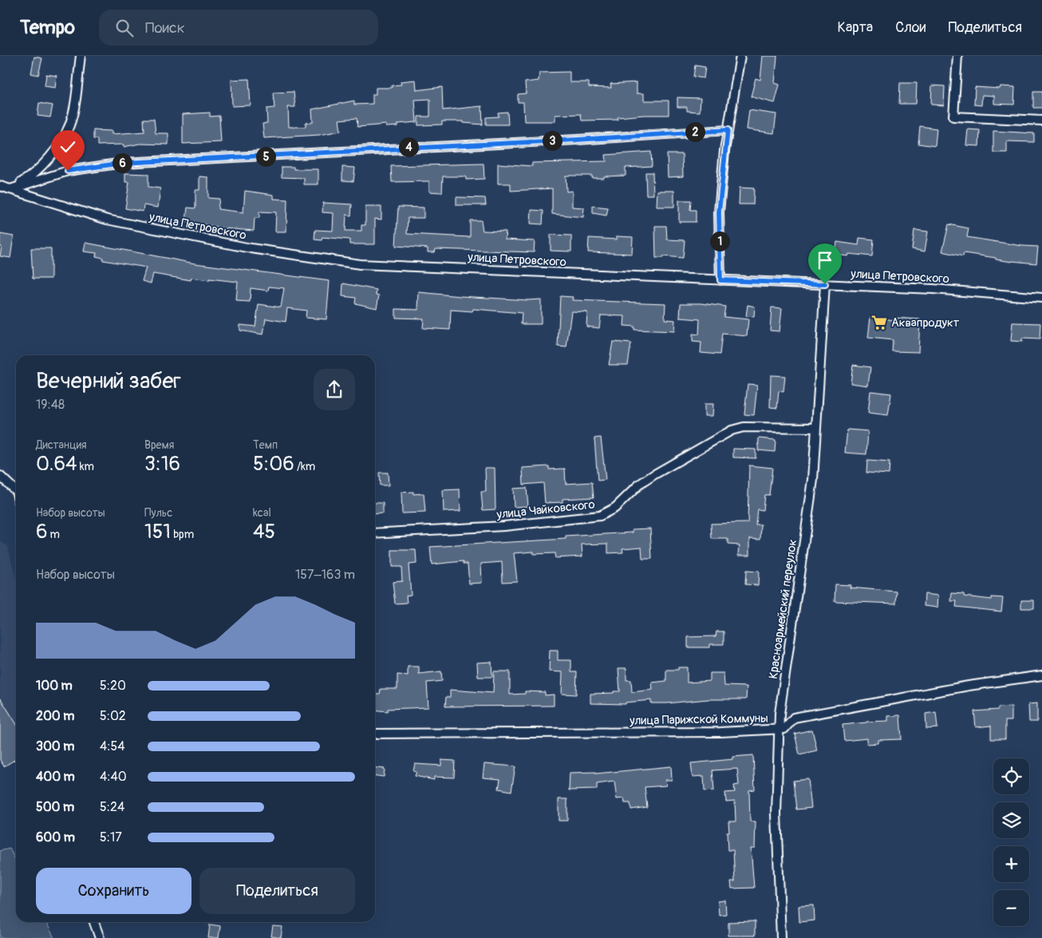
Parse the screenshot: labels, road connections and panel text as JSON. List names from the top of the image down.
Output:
{
  "streets": {
    "street": [
      "улица Петровского",
      "улица Чайковского",
      "Красноармейский переулок",
      "улица Парижской Коммуны"
    ]
  },
  "crossings": [
    ["улица Петровского", "Красноармейский переулок"],
    ["улица Чайковского", "Красноармейский переулок"],
    ["Красноармейский переулок", "улица Парижской Коммуны"]
  ],
  "places": {
    "supermarket": ["Аквапродукт"]
  },
  "page": {
    "header": "Tempo",
    "search": "Поиск",
    "nav": ["Карта", "Слои", "Поделиться"],
    "pins": [
      "2",
      "3",
      "4",
      "5",
      "6",
      "1"
    ],
    "heading": ["Вечерний забег", "19:48"],
    "stats": [
      ["Дистанция", "0.64 km"],
      ["Время", "3:16"],
      ["Темп", "5:06 /km"],
      ["Набор высоты", "6 m"],
      ["Пульс", "151 bpm"],
      ["kcal", "45"]
    ],
    "chart": ["Набор высоты", "157–163 m"],
    "list": [
      {
        "name": "100 m",
        "note": "5:20"
      },
      {
        "name": "200 m",
        "note": "5:02"
      },
      {
        "name": "300 m",
        "note": "4:54"
      },
      {
        "name": "400 m",
        "note": "4:40"
      },
      {
        "name": "500 m",
        "note": "5:24"
      },
      {
        "name": "600 m",
        "note": "5:17"
      }
    ],
    "map_buttons": ["+", "−"],
    "buttons": ["Сохранить", "Поделиться"]
  }
}
